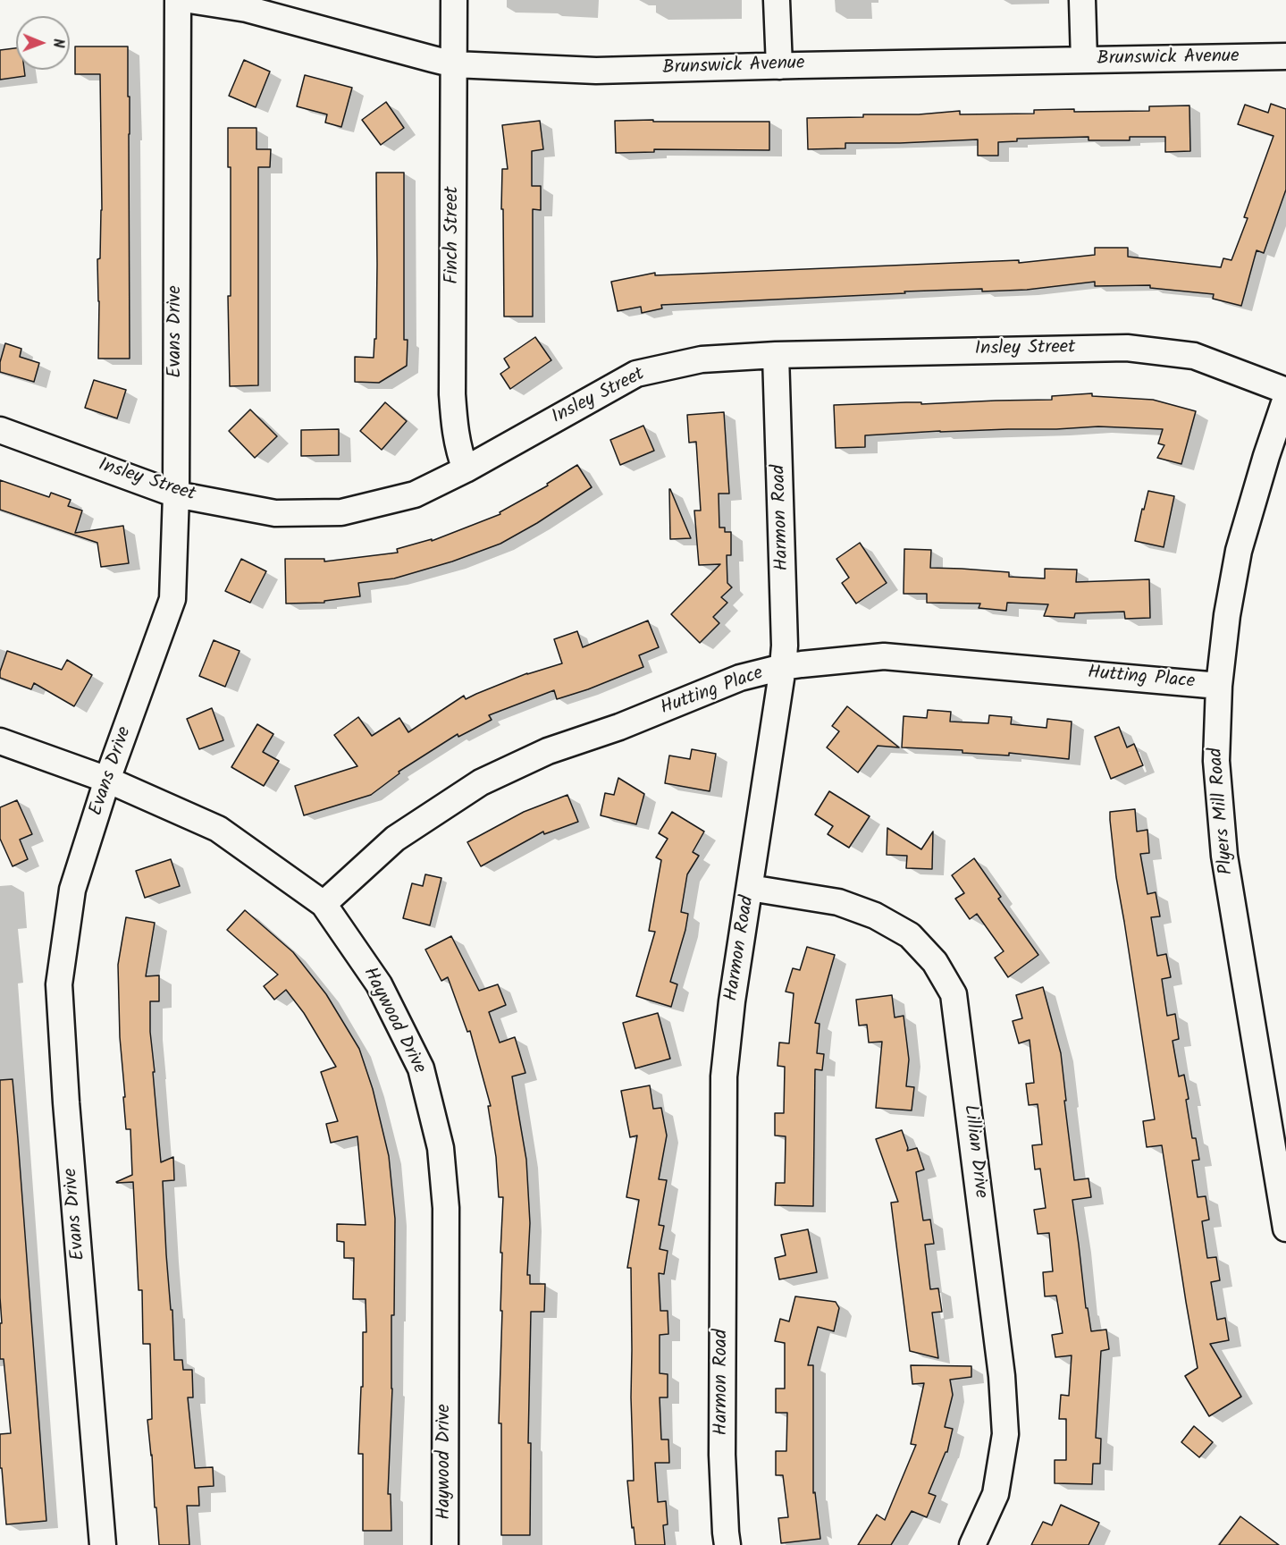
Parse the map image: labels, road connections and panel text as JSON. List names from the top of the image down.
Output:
{
  "streets": {
    "street": [
      "Brunswick Avenue",
      "Finch Street",
      "Evans Drive",
      "Insley Street",
      "Harmon Road",
      "Hutting Place",
      "Plyers Mill Road",
      "Haywood Drive",
      "Lillian Drive"
    ]
  },
  "crossings": [
    ["Brunswick Avenue", "Finch Street"],
    ["Finch Street", "Insley Street"],
    ["Evans Drive", "Insley Street"],
    ["Evans Drive", "Haywood Drive"],
    ["Insley Street", "Harmon Road"],
    ["Harmon Road", "Hutting Place"],
    ["Harmon Road", "Lillian Drive"],
    ["Hutting Place", "Plyers Mill Road"],
    ["Hutting Place", "Haywood Drive"]
  ],
  "north": "right"
}
